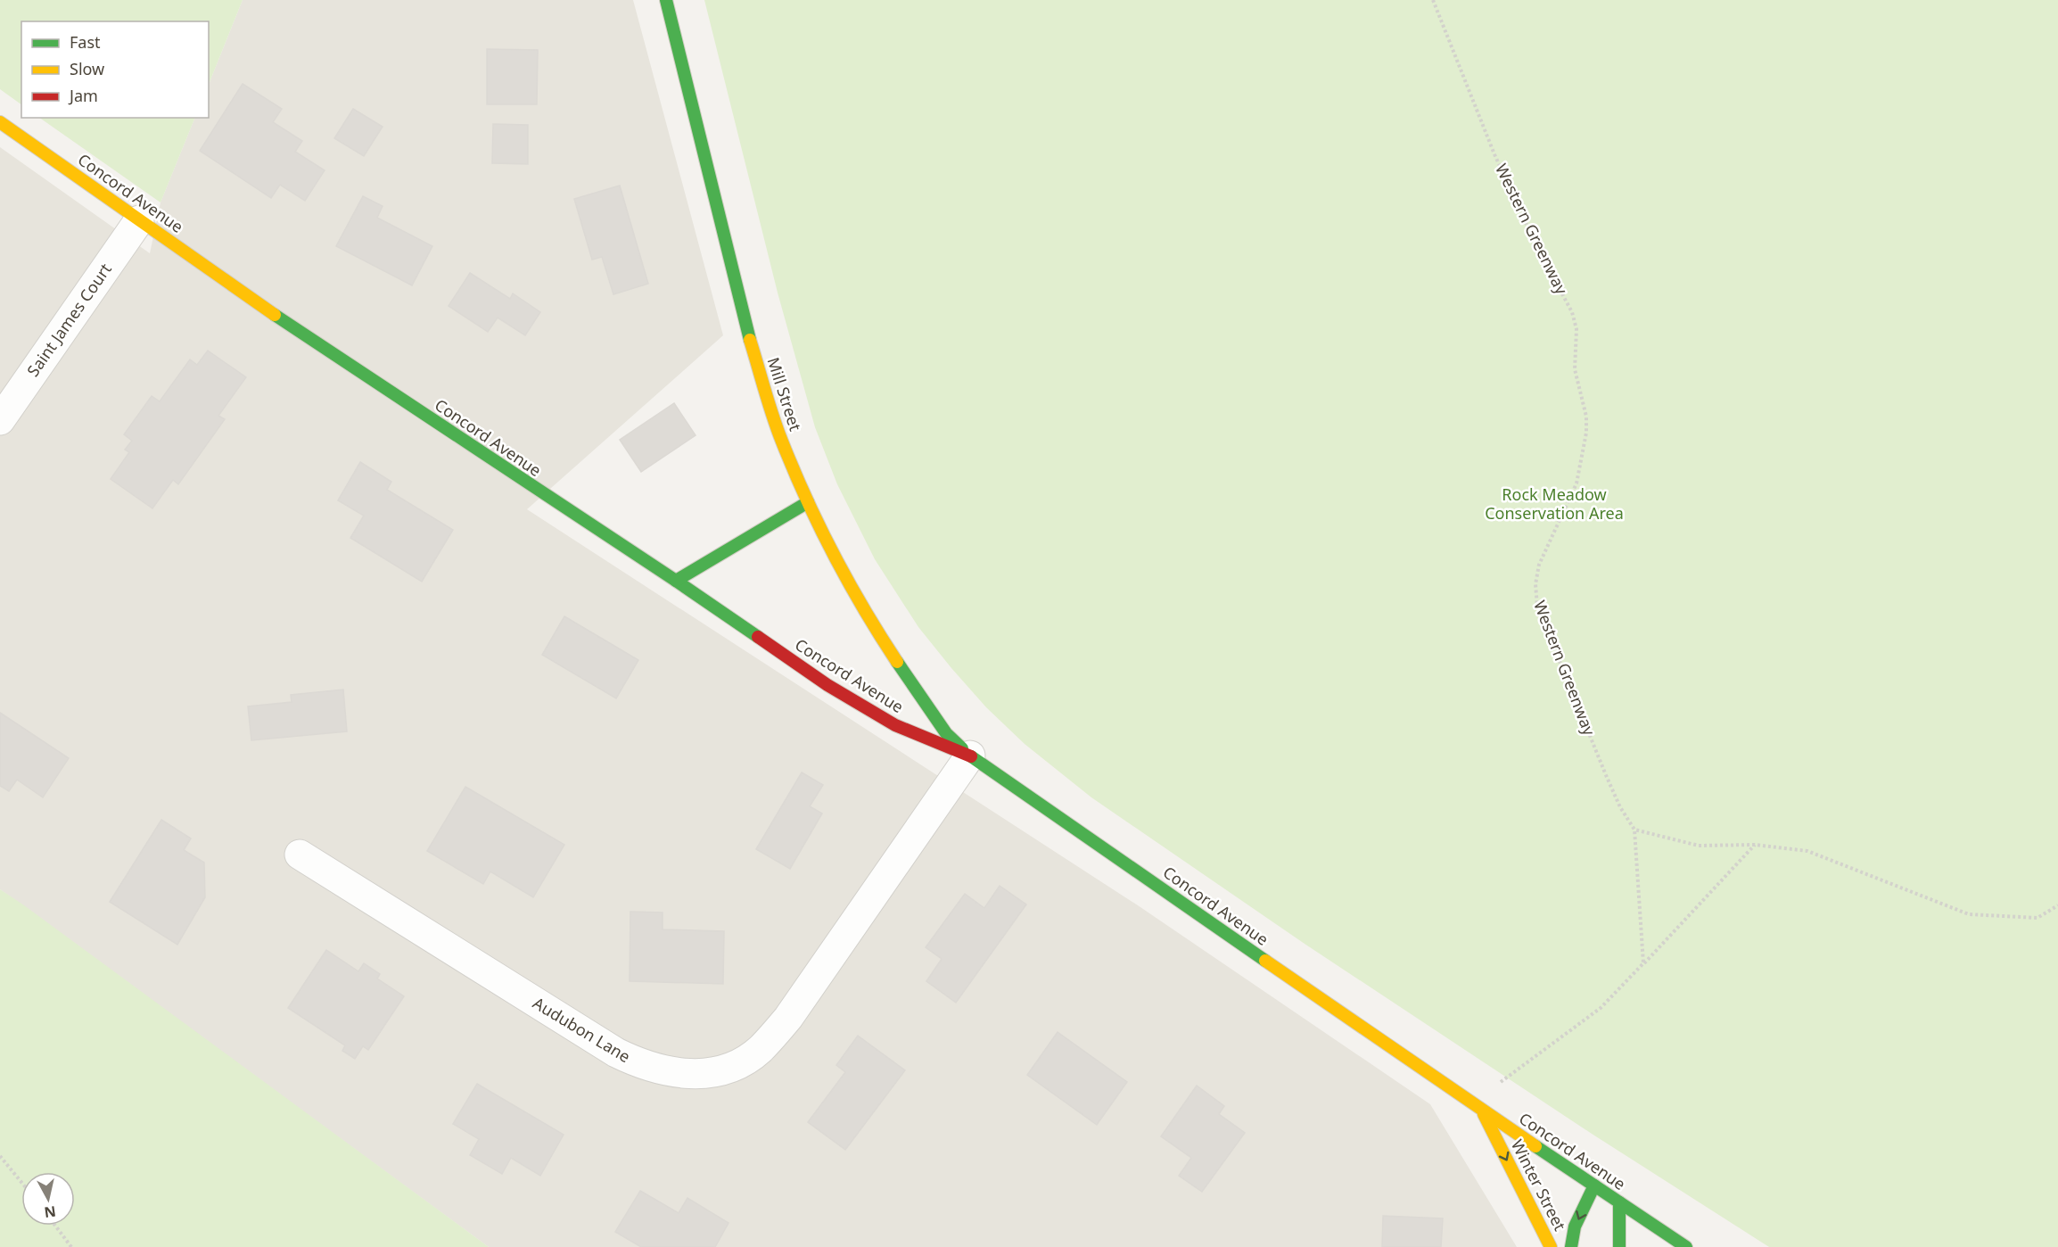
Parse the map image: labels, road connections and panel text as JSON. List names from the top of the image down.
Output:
{
  "streets": {
    "main road": ["Concord Avenue", "Mill Street", "Winter Street"],
    "street": ["Saint James Court", "Audubon Lane"],
    "path": ["Western Greenway"]
  },
  "crossings": [
    ["Concord Avenue", "Saint James Court"],
    ["Concord Avenue", "Mill Street"],
    ["Concord Avenue", "Audubon Lane"],
    ["Concord Avenue", "Winter Street"],
    ["Mill Street", "Audubon Lane"]
  ],
  "one_way": ["Winter Street"],
  "parks": ["Rock Meadow Conservation Area"],
  "legend": ["Fast", "Slow", "Jam"],
  "north": "bottom"
}
